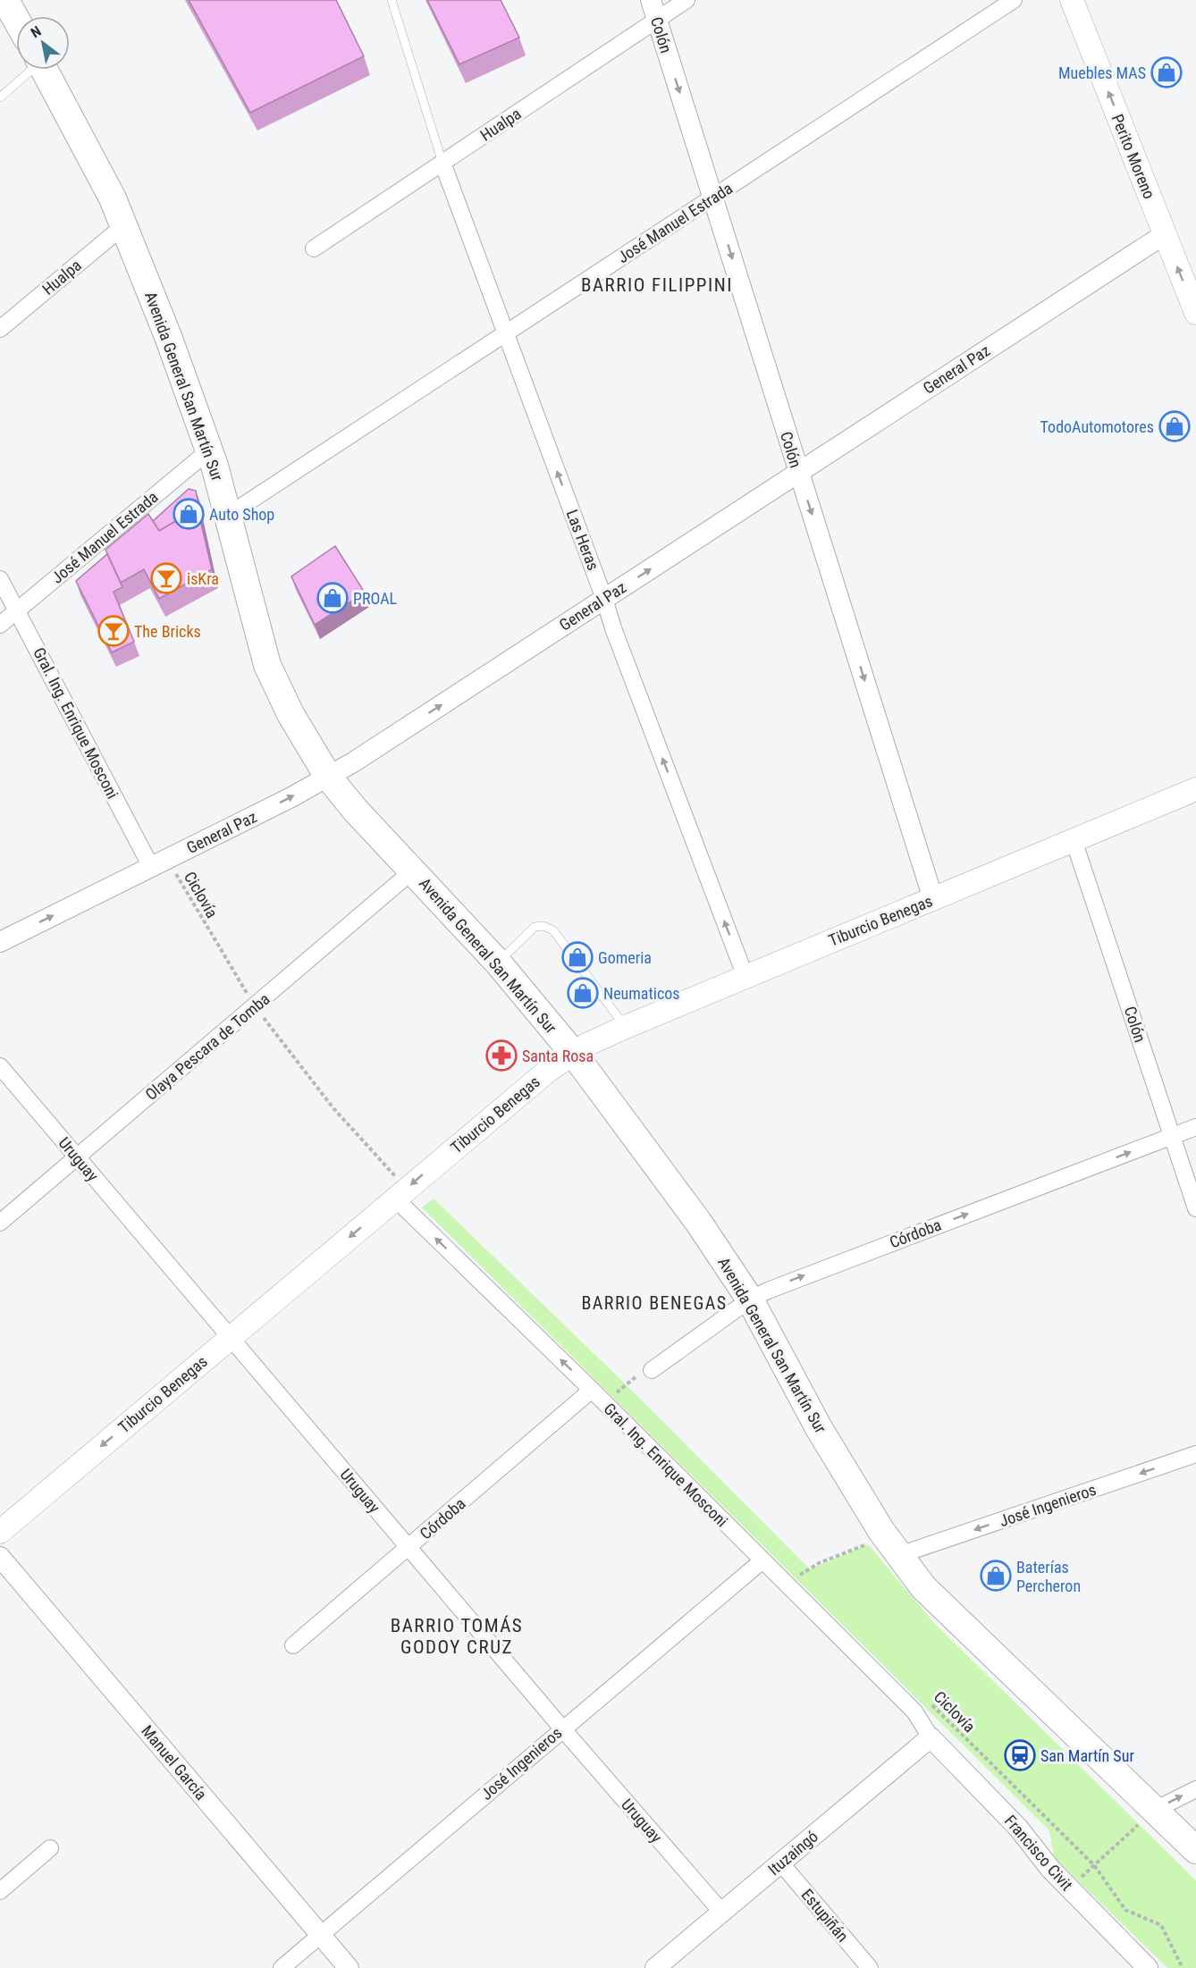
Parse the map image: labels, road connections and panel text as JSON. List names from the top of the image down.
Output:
{
  "streets": {
    "main road": ["Perito Moreno", "Avenida General San Martín Sur", "Tiburcio Benegas"],
    "street": [
      "Colón",
      "Hualpa",
      "José Manuel Estrada",
      "General Paz",
      "Las Heras",
      "Gral. Ing. Enrique Mosconi",
      "Olaya Pescara de Tomba",
      "Uruguay",
      "Córdoba",
      "José Ingenieros",
      "Manuel García",
      "Ituzaingó",
      "Francisco Civit",
      "Estupiñán"
    ],
    "path": ["Ciclovía"]
  },
  "crossings": [
    ["Colón", "Hualpa"],
    ["Colón", "José Manuel Estrada"],
    ["Colón", "General Paz"],
    ["Colón", "Tiburcio Benegas"],
    ["Colón", "Córdoba"],
    ["Hualpa", "Avenida General San Martín Sur"],
    ["Hualpa", "Las Heras"],
    ["Perito Moreno", "General Paz"],
    ["José Manuel Estrada", "Avenida General San Martín Sur"],
    ["José Manuel Estrada", "Las Heras"],
    ["José Manuel Estrada", "Gral. Ing. Enrique Mosconi"],
    ["General Paz", "Avenida General San Martín Sur"],
    ["General Paz", "Las Heras"],
    ["General Paz", "Gral. Ing. Enrique Mosconi"],
    ["General Paz", "Ciclovía"],
    ["Avenida General San Martín Sur", "Tiburcio Benegas"],
    ["Avenida General San Martín Sur", "Olaya Pescara de Tomba"],
    ["Avenida General San Martín Sur", "Córdoba"],
    ["Avenida General San Martín Sur", "José Ingenieros"],
    ["Las Heras", "Tiburcio Benegas"],
    ["Gral. Ing. Enrique Mosconi", "Ciclovía"],
    ["Gral. Ing. Enrique Mosconi", "Tiburcio Benegas"],
    ["Gral. Ing. Enrique Mosconi", "Córdoba"],
    ["Gral. Ing. Enrique Mosconi", "José Ingenieros"],
    ["Gral. Ing. Enrique Mosconi", "Ituzaingó"],
    ["Gral. Ing. Enrique Mosconi", "Francisco Civit"],
    ["Ciclovía", "Tiburcio Benegas"],
    ["Ciclovía", "Olaya Pescara de Tomba"],
    ["Tiburcio Benegas", "Uruguay"],
    ["Olaya Pescara de Tomba", "Uruguay"],
    ["Uruguay", "Córdoba"],
    ["Uruguay", "José Ingenieros"],
    ["Uruguay", "Ituzaingó"],
    ["José Ingenieros", "Manuel García"],
    ["Ituzaingó", "Francisco Civit"],
    ["Ituzaingó", "Estupiñán"]
  ],
  "one_way": [
    "Colón",
    "Perito Moreno",
    "General Paz",
    "Las Heras",
    "Tiburcio Benegas",
    "Córdoba"
  ],
  "districts": ["BARRIO FILIPPINI", "BARRIO BENEGAS", "BARRIO TOMÁS GODOY CRUZ"],
  "places": {
    "shop": [
      "Muebles MAS",
      "TodoAutomotores",
      "Auto Shop",
      "PROAL",
      "Gomeria",
      "Neumaticos",
      "Baterías Percheron"
    ],
    "bar": ["isKra", "The Bricks"],
    "pharmacy": ["Santa Rosa"],
    "station": ["San Martín Sur"]
  },
  "north": "top left"
}
